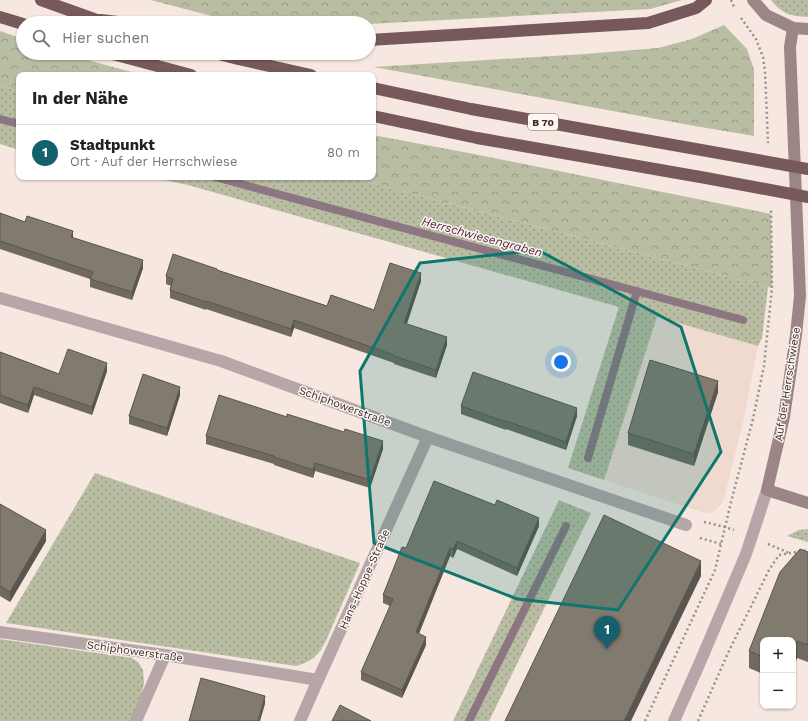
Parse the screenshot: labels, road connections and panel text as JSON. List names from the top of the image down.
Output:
{
  "streets": {
    "highway": ["B 70"],
    "street": ["Auf der Herrschwiese", "Schiphowerstraße", "Hans-Hoppe-Straße"]
  },
  "crossings": [
    ["Schiphowerstraße", "Hans-Hoppe-Straße"]
  ],
  "water": ["Herrschwiesengraben"],
  "page": {
    "search": "Hier suchen",
    "heading": "In der Nähe",
    "list": [
      {
        "mark": "1",
        "name": "Stadtpunkt",
        "note": "Ort · Auf der Herrschwiese",
        "value": "80 m"
      }
    ],
    "pins": "1",
    "map_buttons": ["+", "−"]
  }
}
